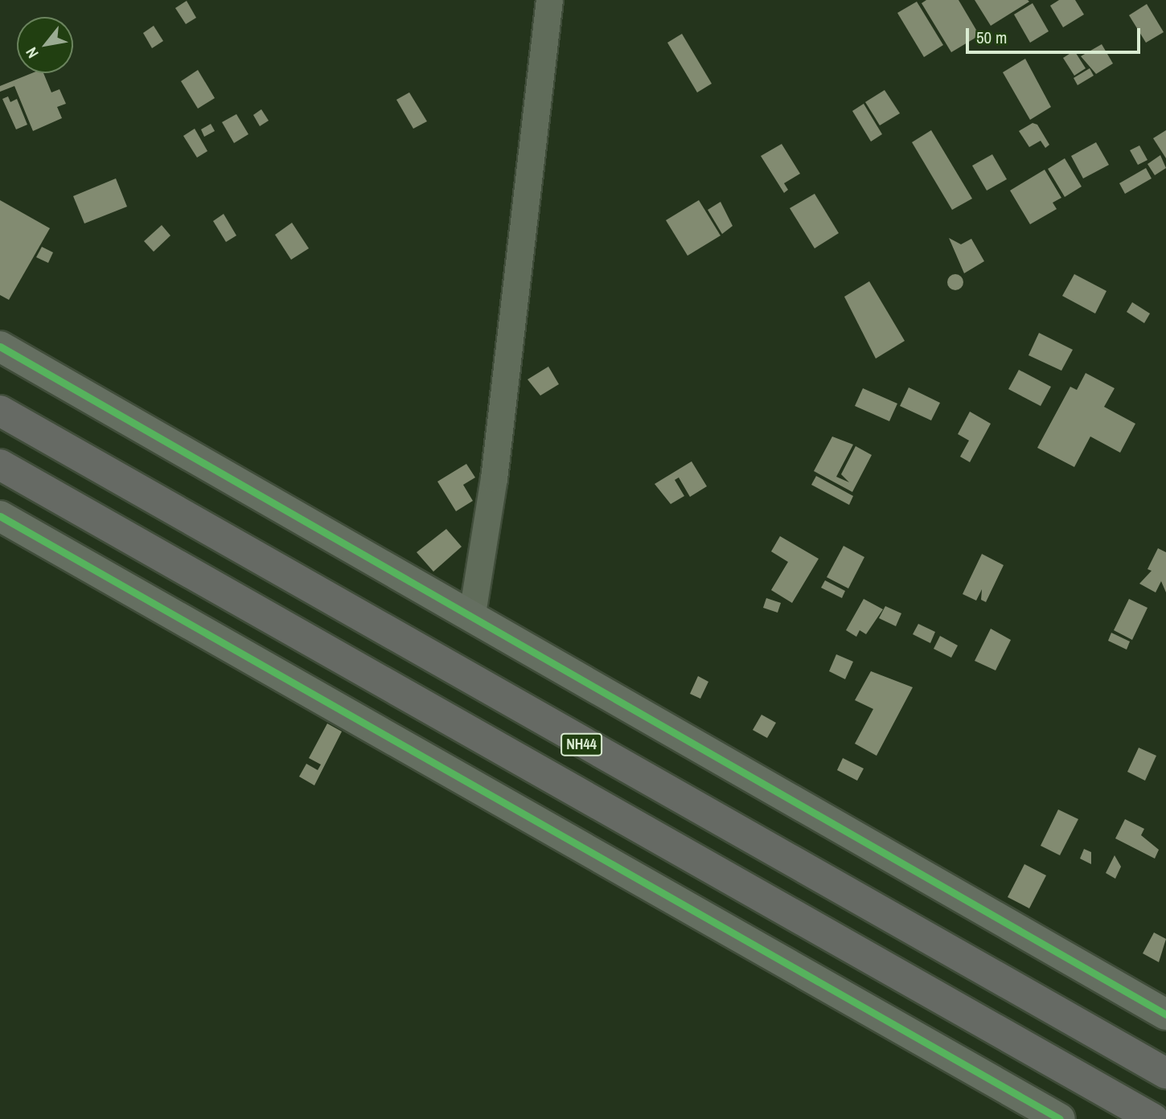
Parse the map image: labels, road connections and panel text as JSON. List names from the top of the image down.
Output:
{
  "streets": {
    "highway": ["NH44"]
  },
  "scale_bar": "50 m",
  "north": "bottom left"
}
